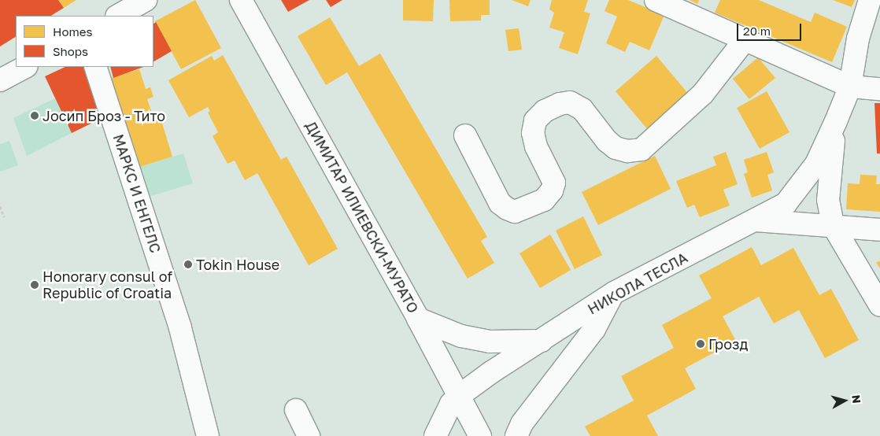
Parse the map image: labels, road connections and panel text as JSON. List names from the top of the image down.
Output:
{
  "streets": {
    "street": ["МАРКС И ЕНГЕЛС", "ДИМИТАР ИЛИЕВСКИ-МУРАТО", "НИКОЛА ТЕСЛА"]
  },
  "crossings": [
    ["ДИМИТАР ИЛИЕВСКИ-МУРАТО", "НИКОЛА ТЕСЛА"]
  ],
  "places": [
    "Јосип Броз - Тито",
    "Tokin House",
    "Honorary consul of Republic of Croatia",
    "Грозд"
  ],
  "legend": ["Homes", "Shops"],
  "scale_bar": "20 m",
  "north": "right"
}
